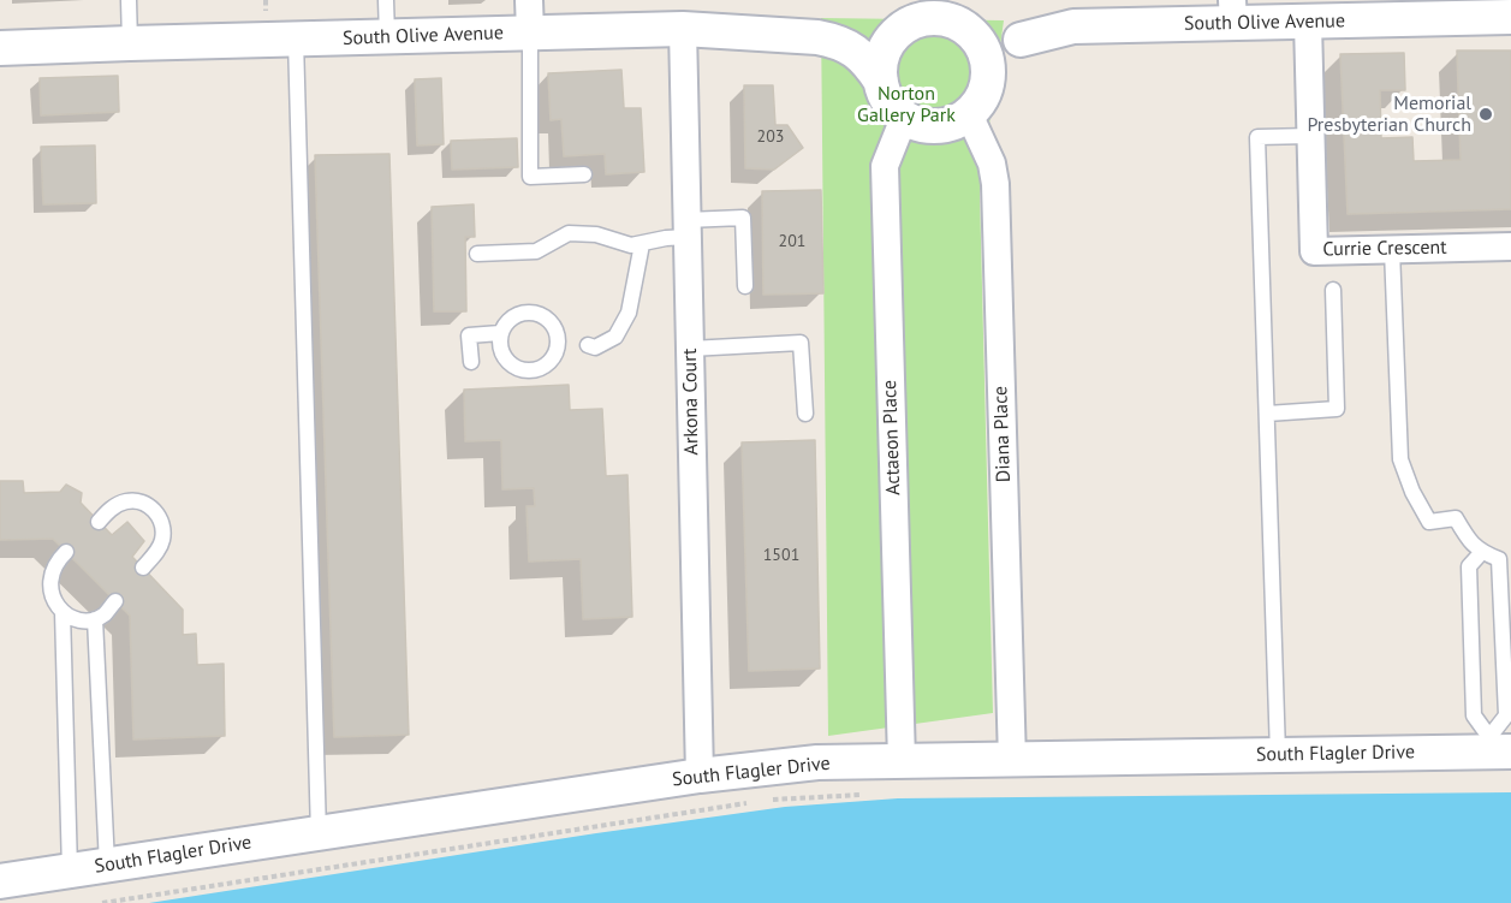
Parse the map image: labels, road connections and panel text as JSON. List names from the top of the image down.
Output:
{
  "streets": {
    "street": [
      "South Olive Avenue",
      "Currie Crescent",
      "Arkona Court",
      "Diana Place",
      "Actaeon Place",
      "South Flagler Drive"
    ]
  },
  "crossings": [
    ["South Olive Avenue", "Currie Crescent"],
    ["South Olive Avenue", "Arkona Court"],
    ["South Olive Avenue", "Diana Place"],
    ["South Olive Avenue", "Actaeon Place"],
    ["Arkona Court", "South Flagler Drive"],
    ["Diana Place", "Actaeon Place"],
    ["Diana Place", "South Flagler Drive"],
    ["Actaeon Place", "South Flagler Drive"]
  ],
  "parks": ["Norton Gallery Park"],
  "places": ["Memorial Presbyterian Church"],
  "house_numbers": ["203", "201", "1501"]
}
